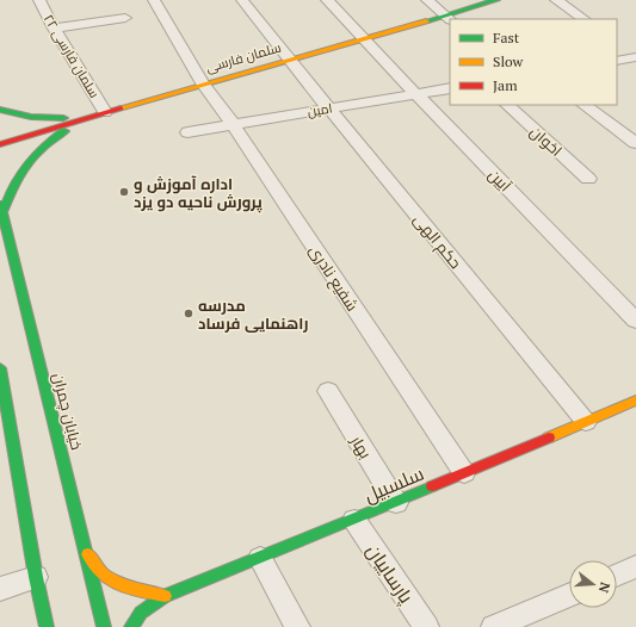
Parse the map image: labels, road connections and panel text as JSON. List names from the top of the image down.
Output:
{
  "streets": {
    "main road": ["سلمان فارسی", "خیابان چمران", "سلسبیل"],
    "street": [
      "سلمان فارسی ۲۲",
      "امین",
      "اخوان",
      "آیین",
      "حکم الهی",
      "شفیع نادری",
      "بهار",
      "پارساییان"
    ]
  },
  "crossings": [
    ["سلمان فارسی ۲۲", "سلمان فارسی"],
    ["سلمان فارسی", "آیین"],
    ["سلمان فارسی", "حکم الهی"],
    ["سلمان فارسی", "شفیع نادری"],
    ["امین", "آیین"],
    ["امین", "حکم الهی"],
    ["امین", "شفیع نادری"],
    ["حکم الهی", "سلسبیل"],
    ["شفیع نادری", "سلسبیل"],
    ["بهار", "سلسبیل"],
    ["سلسبیل", "پارساییان"]
  ],
  "places": ["اداره آموزش و پرورش ناحیه دو یزد", "مدرسه راهنمایی فرساد"],
  "legend": ["Fast", "Slow", "Jam"],
  "north": "right"
}
